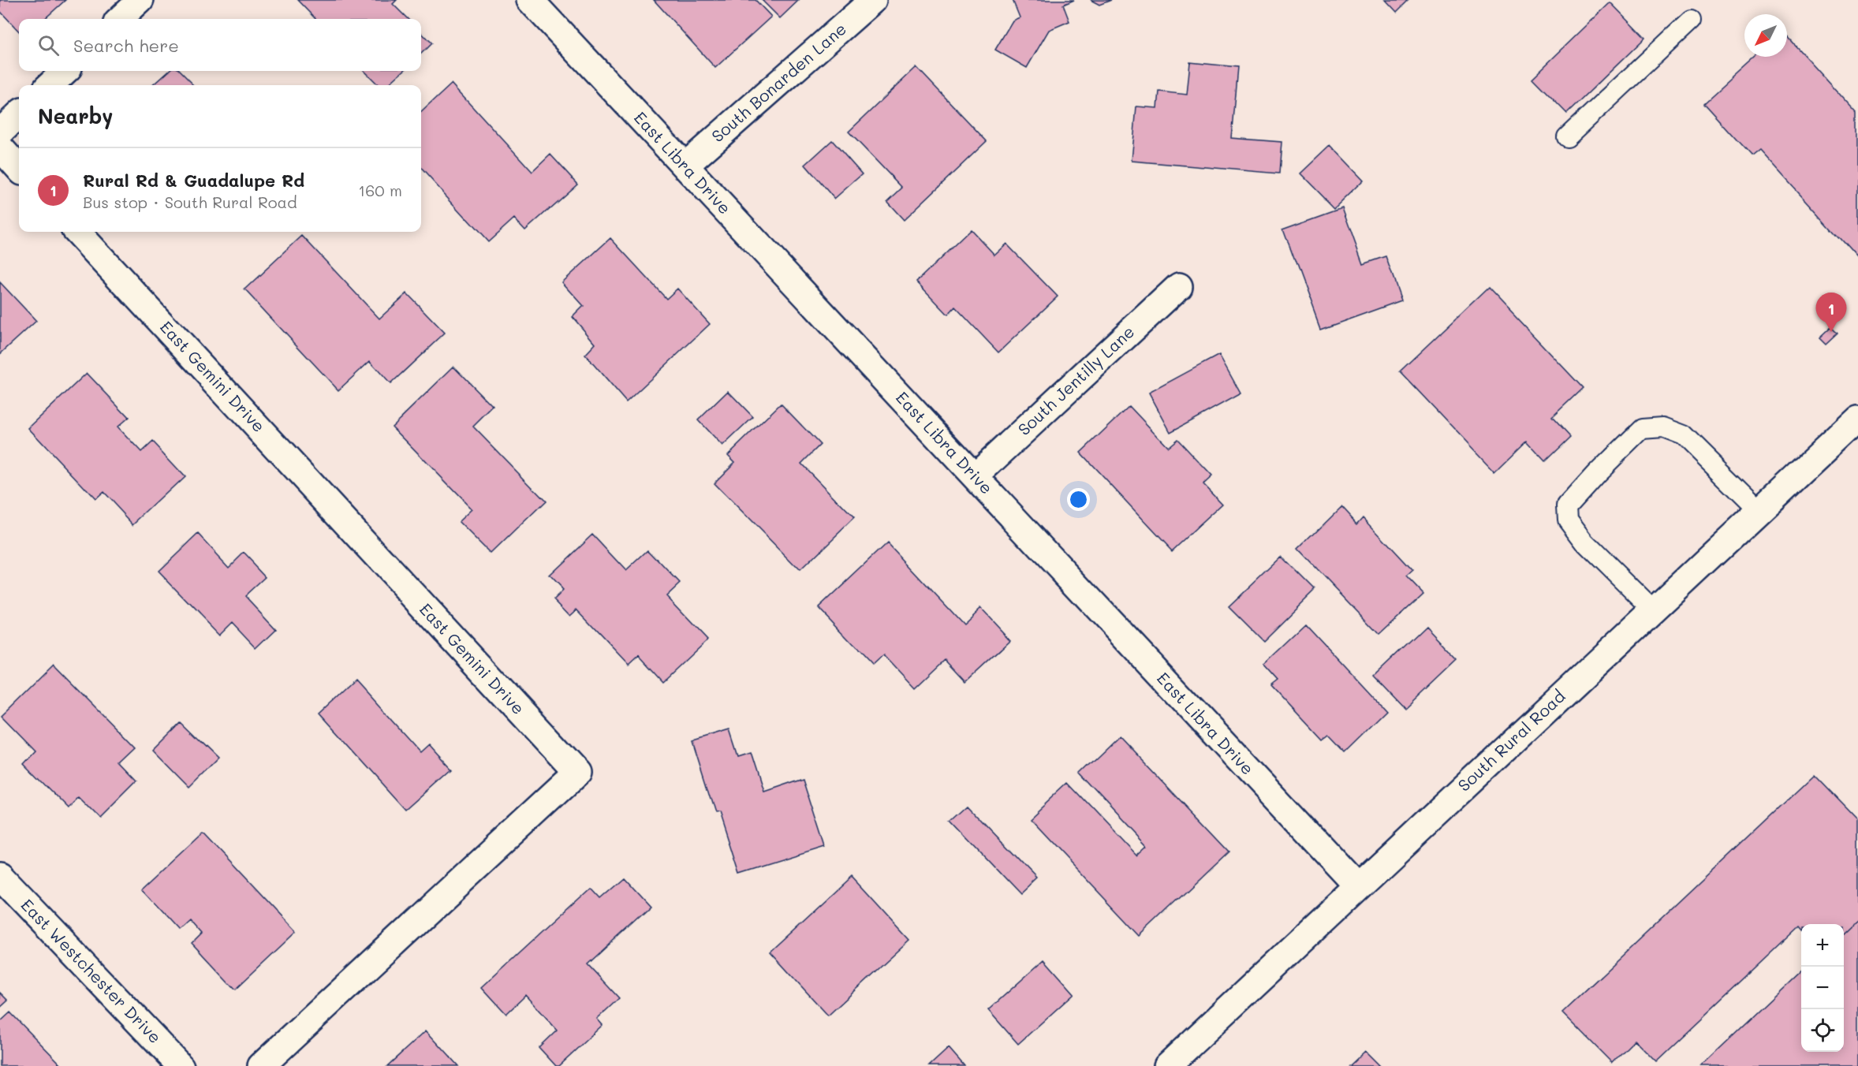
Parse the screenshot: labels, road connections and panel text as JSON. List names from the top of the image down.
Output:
{
  "streets": {
    "street": [
      "South Bonarden Lane",
      "East Libra Drive",
      "East Gemini Drive",
      "South Jentilly Lane",
      "South Rural Road",
      "East Westchester Drive"
    ]
  },
  "crossings": [
    ["South Bonarden Lane", "East Libra Drive"],
    ["East Libra Drive", "South Jentilly Lane"],
    ["East Libra Drive", "South Rural Road"]
  ],
  "north": "bottom left",
  "page": {
    "search": "Search here",
    "heading": "Nearby",
    "list": [
      {
        "mark": "1",
        "name": "Rural Rd & Guadalupe Rd",
        "note": "Bus stop · South Rural Road",
        "value": "160 m"
      }
    ],
    "pins": "1",
    "map_buttons": ["+", "−"]
  }
}
